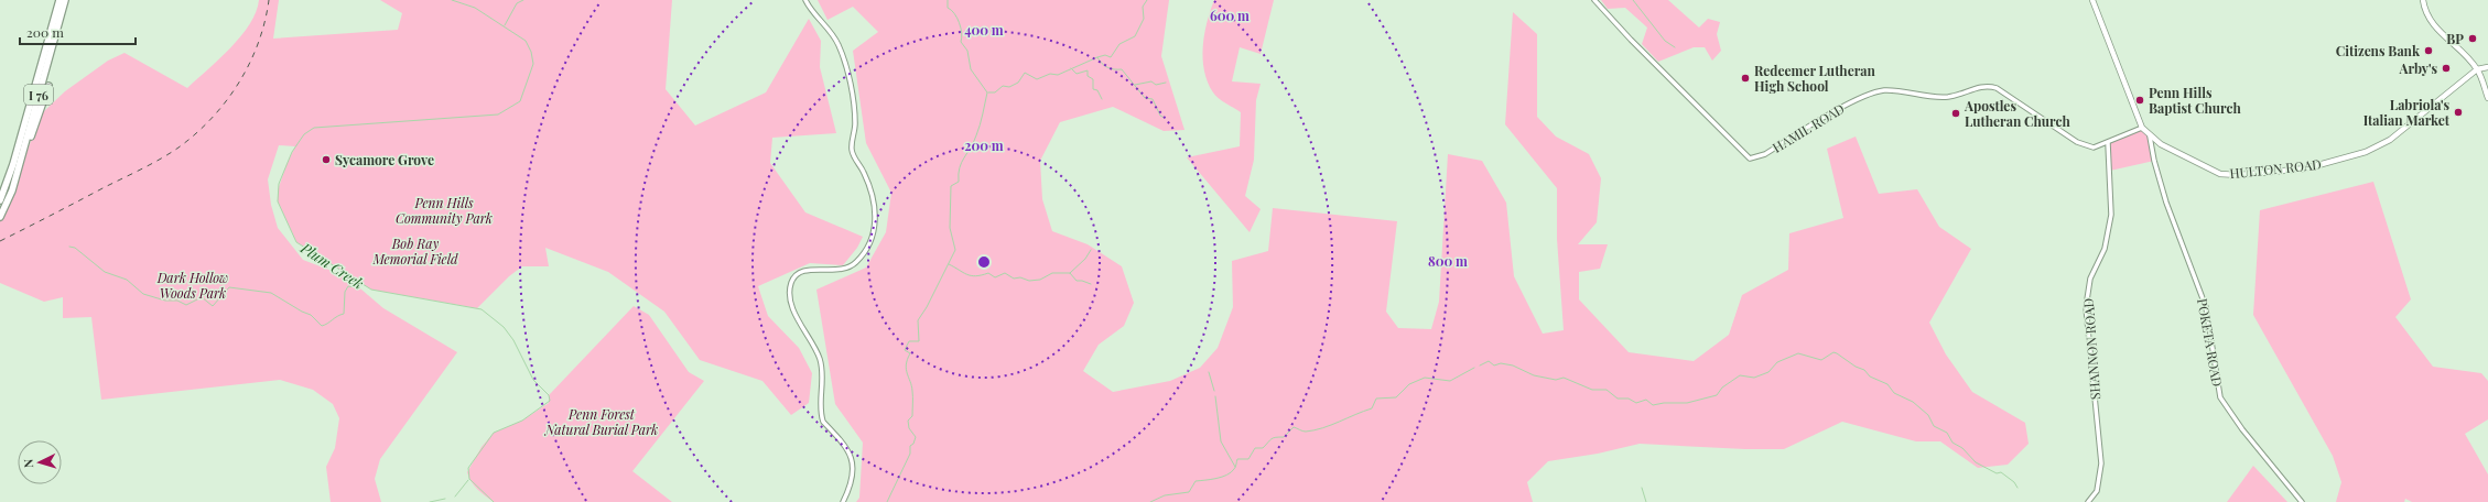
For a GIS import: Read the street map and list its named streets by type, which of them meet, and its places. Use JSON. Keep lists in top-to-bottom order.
{
  "streets": {
    "highway": ["I 76"],
    "main road": ["HULTON ROAD"],
    "street": ["HAMIL ROAD", "POKETA ROAD", "SHANNON ROAD"]
  },
  "crossings": [
    ["HAMIL ROAD", "HULTON ROAD"],
    ["HAMIL ROAD", "SHANNON ROAD"],
    ["HULTON ROAD", "POKETA ROAD"]
  ],
  "water": ["Plum Creek"],
  "parks": [
    "Penn Hills Community Park",
    "Bob Ray Memorial Field",
    "Dark Hollow Woods Park",
    "Penn Forest Natural Burial Park"
  ],
  "places": [
    "BP",
    "Citizens Bank",
    "Arby's",
    "Redeemer Lutheran High School",
    "Penn Hills Baptist Church",
    "Labriola's Italian Market",
    "Apostles Lutheran Church",
    "Sycamore Grove"
  ],
  "scale_bar": "200 m",
  "north": "left",
  "rings": [
    "600 m",
    "400 m",
    "200 m",
    "800 m"
  ]
}
